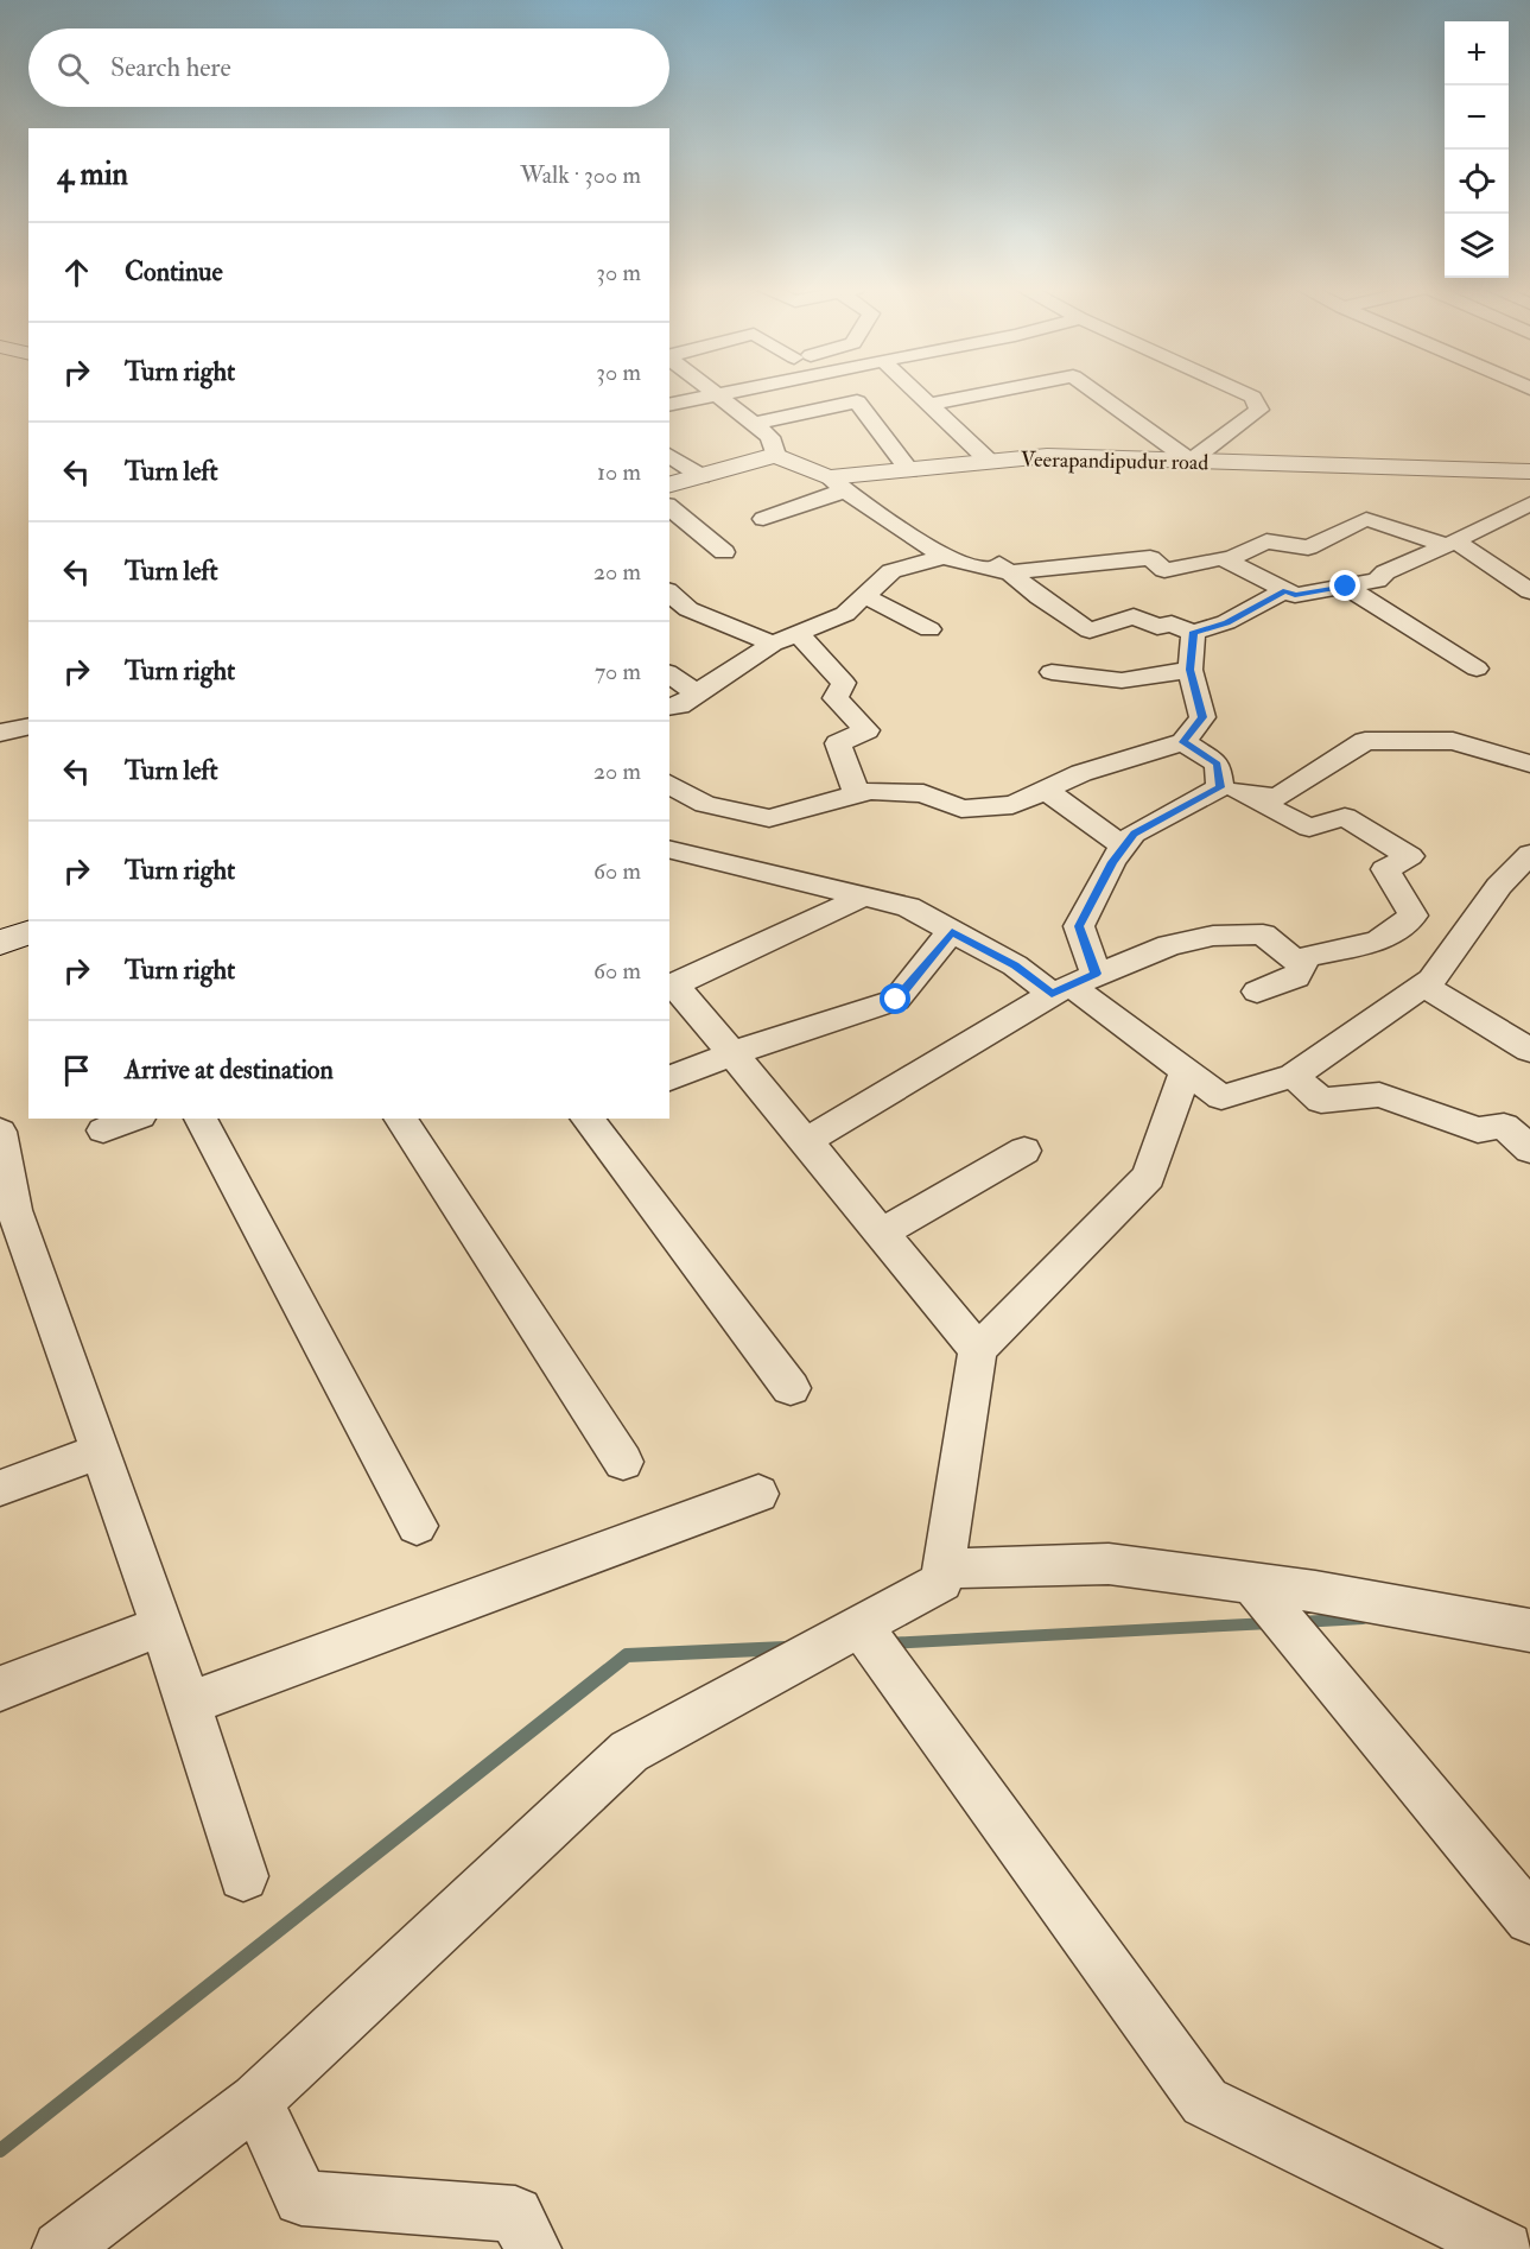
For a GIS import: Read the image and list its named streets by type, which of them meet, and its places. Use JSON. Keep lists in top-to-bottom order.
{
  "streets": {
    "street": ["Veerapandipudur road"]
  },
  "page": {
    "map_buttons": ["+", "−"],
    "search": "Search here",
    "heading": ["4 min", "Walk · 300 m"],
    "list": [
      ["Continue", "30 m"],
      ["Turn right", "30 m"],
      ["Turn left", "10 m"],
      ["Turn left", "20 m"],
      ["Turn right", "70 m"],
      ["Turn left", "20 m"],
      ["Turn right", "60 m"],
      ["Turn right", "60 m"],
      "Arrive at destination"
    ]
  }
}
